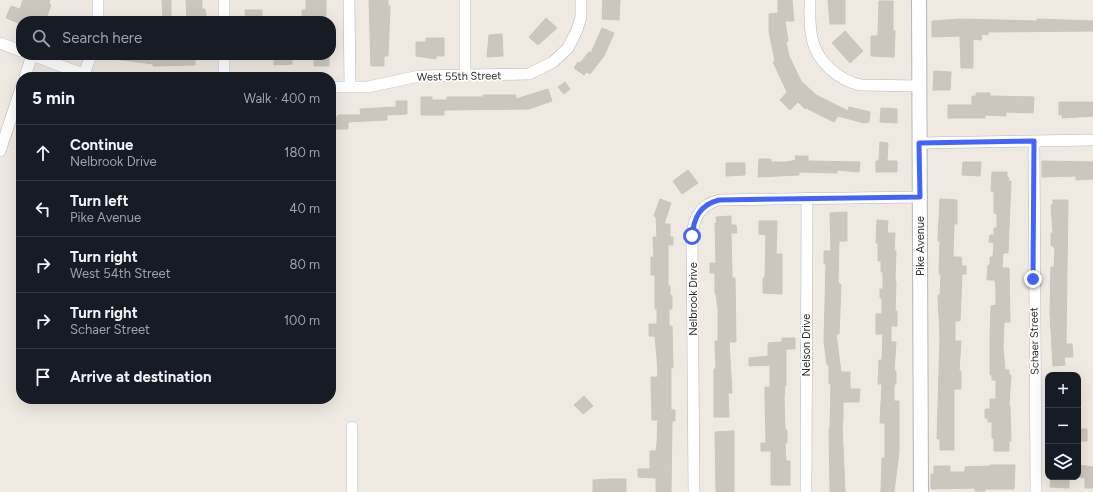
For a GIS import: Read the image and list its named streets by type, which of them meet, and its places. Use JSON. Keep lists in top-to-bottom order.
{
  "streets": {
    "street": [
      "West 55th Street",
      "Pike Avenue",
      "Nelbrook Drive",
      "Schaer Street",
      "Nelson Drive"
    ]
  },
  "crossings": [
    ["Pike Avenue", "Nelbrook Drive"],
    ["Nelbrook Drive", "Nelson Drive"]
  ],
  "page": {
    "search": "Search here",
    "heading": ["5 min", "Walk · 400 m"],
    "list": [
      ["Continue", "Nelbrook Drive", "180 m"],
      ["Turn left", "Pike Avenue", "40 m"],
      ["Turn right", "West 54th Street", "80 m"],
      ["Turn right", "Schaer Street", "100 m"],
      "Arrive at destination"
    ],
    "map_buttons": ["+", "−"]
  }
}
